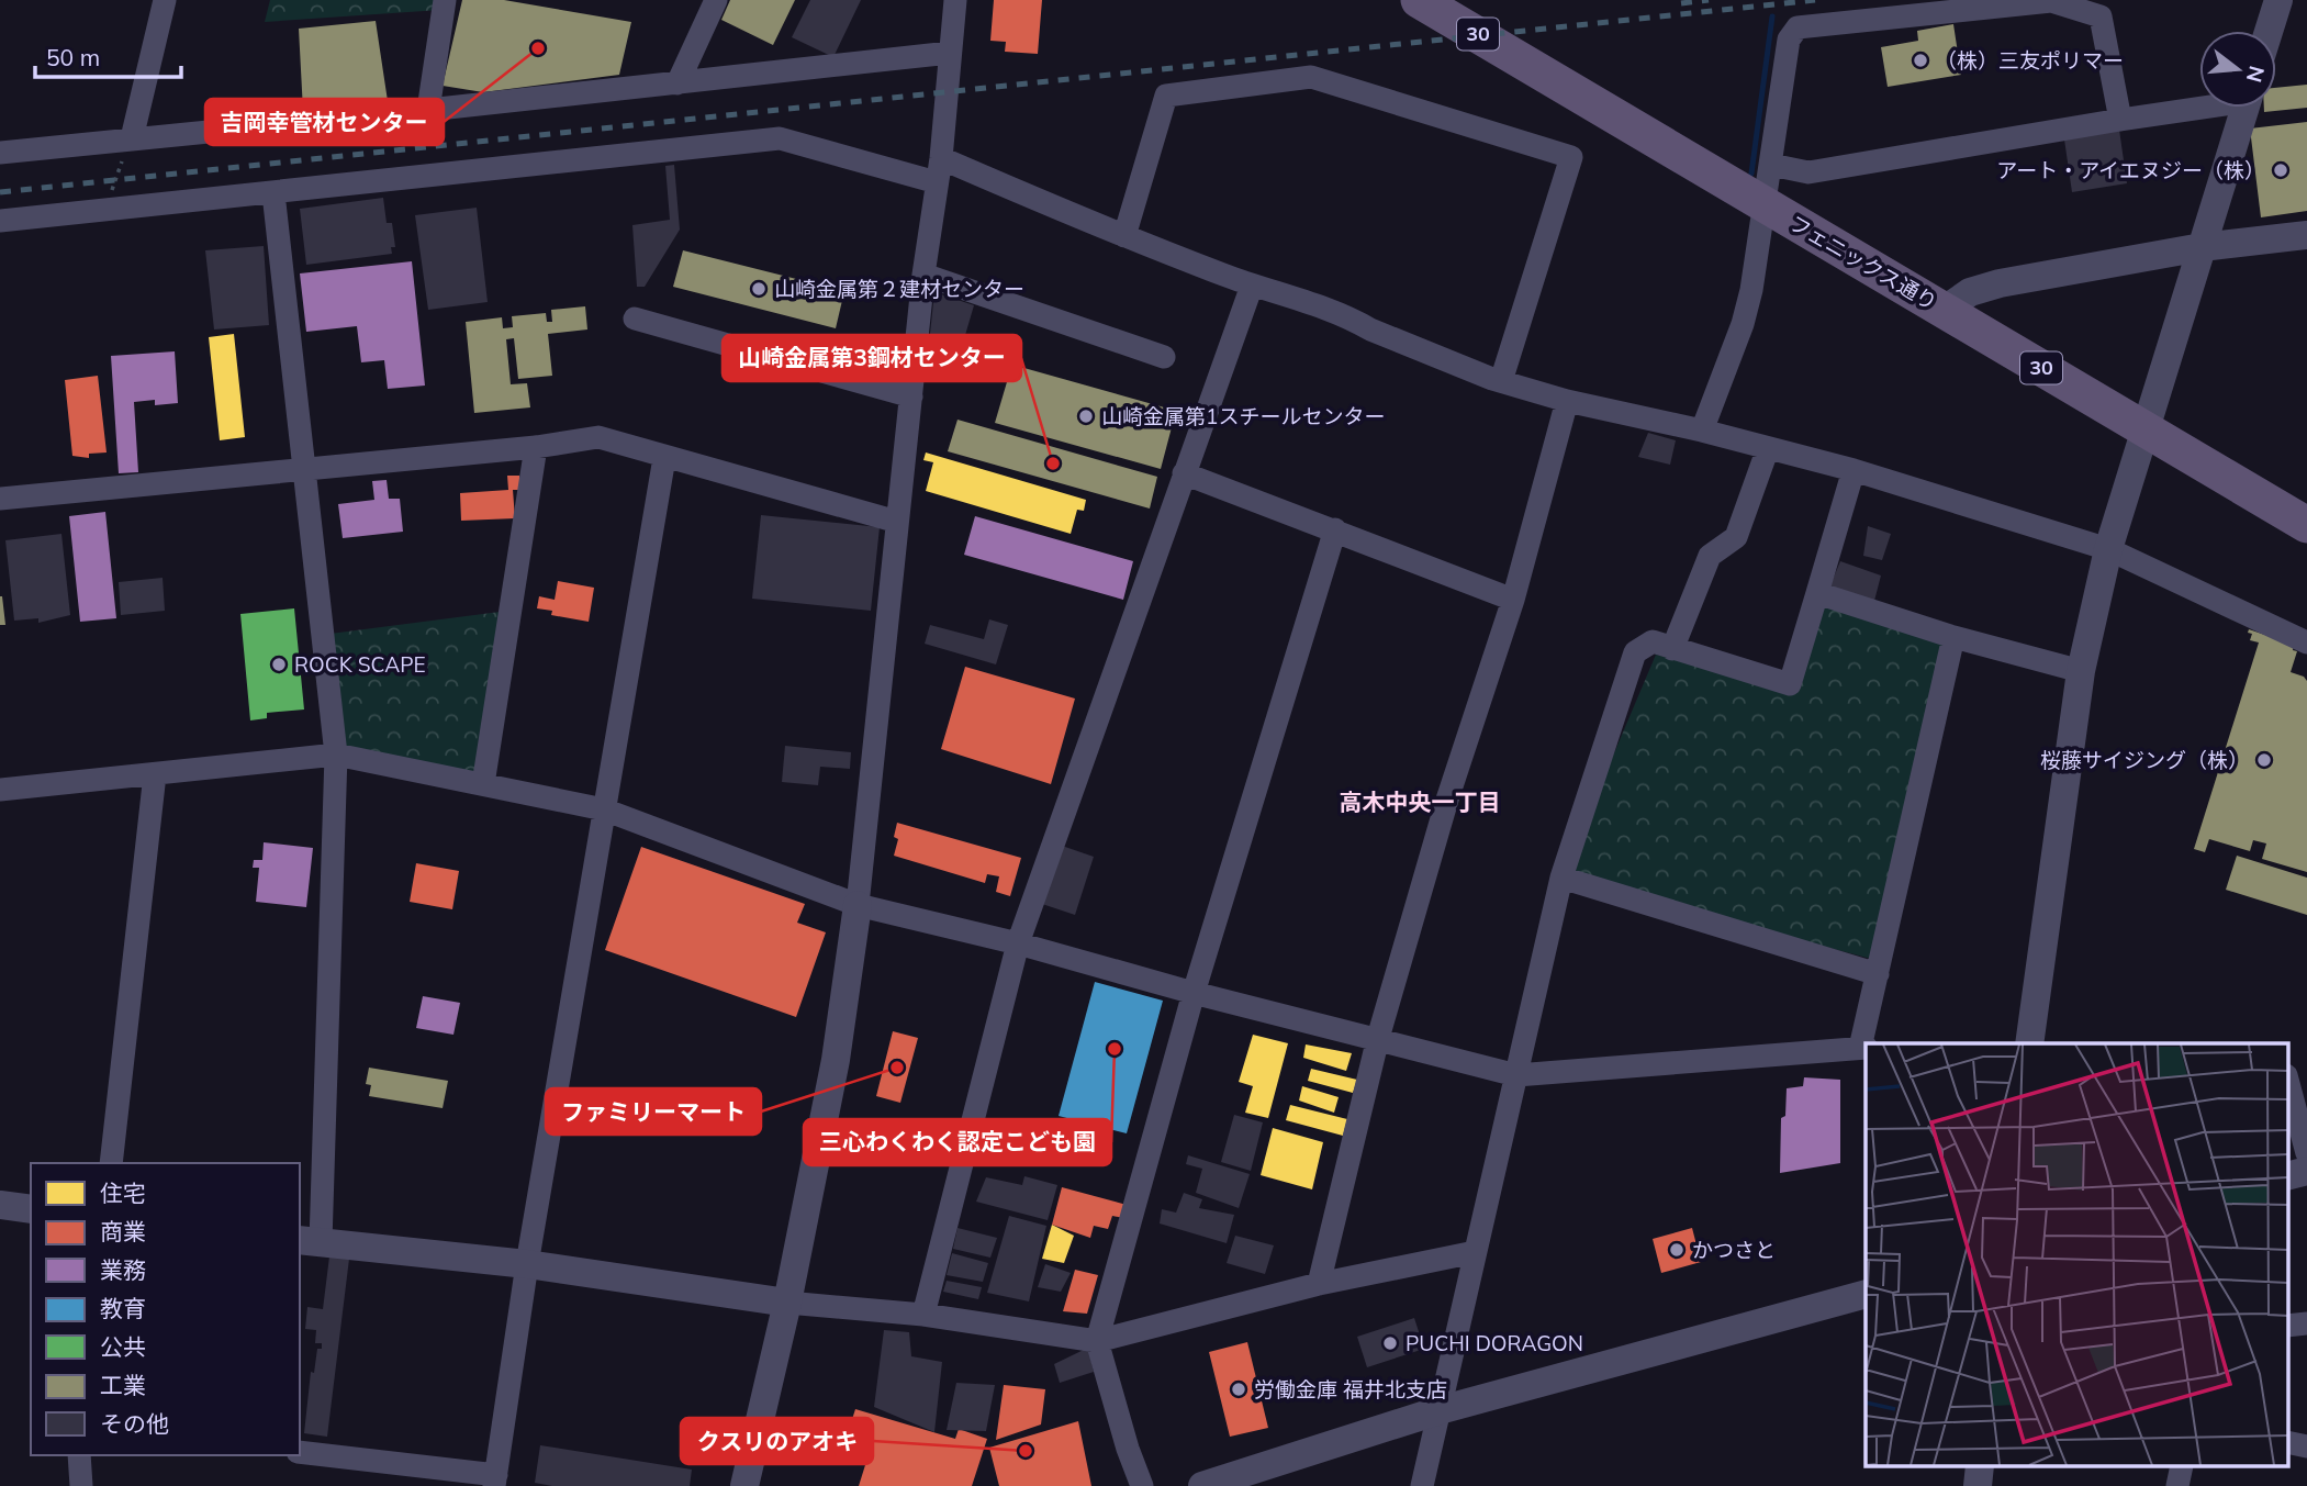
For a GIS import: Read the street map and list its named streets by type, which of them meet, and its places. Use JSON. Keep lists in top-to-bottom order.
{
  "streets": {
    "main road": ["30", "フェニックス通り"]
  },
  "districts": ["高木中央一丁目"],
  "places": [
    "吉岡幸管材センター",
    "（株）三友ポリマー",
    "アート・アイエヌジー（株）",
    "山崎金属第２建材センター",
    "山崎金属第1スチールセンター",
    "山崎金属第3鋼材センター",
    "ROCK SCAPE",
    "桜藤サイジング（株）",
    "三心わくわく認定こども園",
    "ファミリーマート",
    "かつさと",
    "PUCHI DORAGON",
    "労働金庫 福井北支店",
    "クスリのアオキ"
  ],
  "legend": [
    "住宅",
    "商業",
    "業務",
    "教育",
    "公共",
    "工業",
    "その他"
  ],
  "scale_bar": "50 m",
  "north": "right"
}
